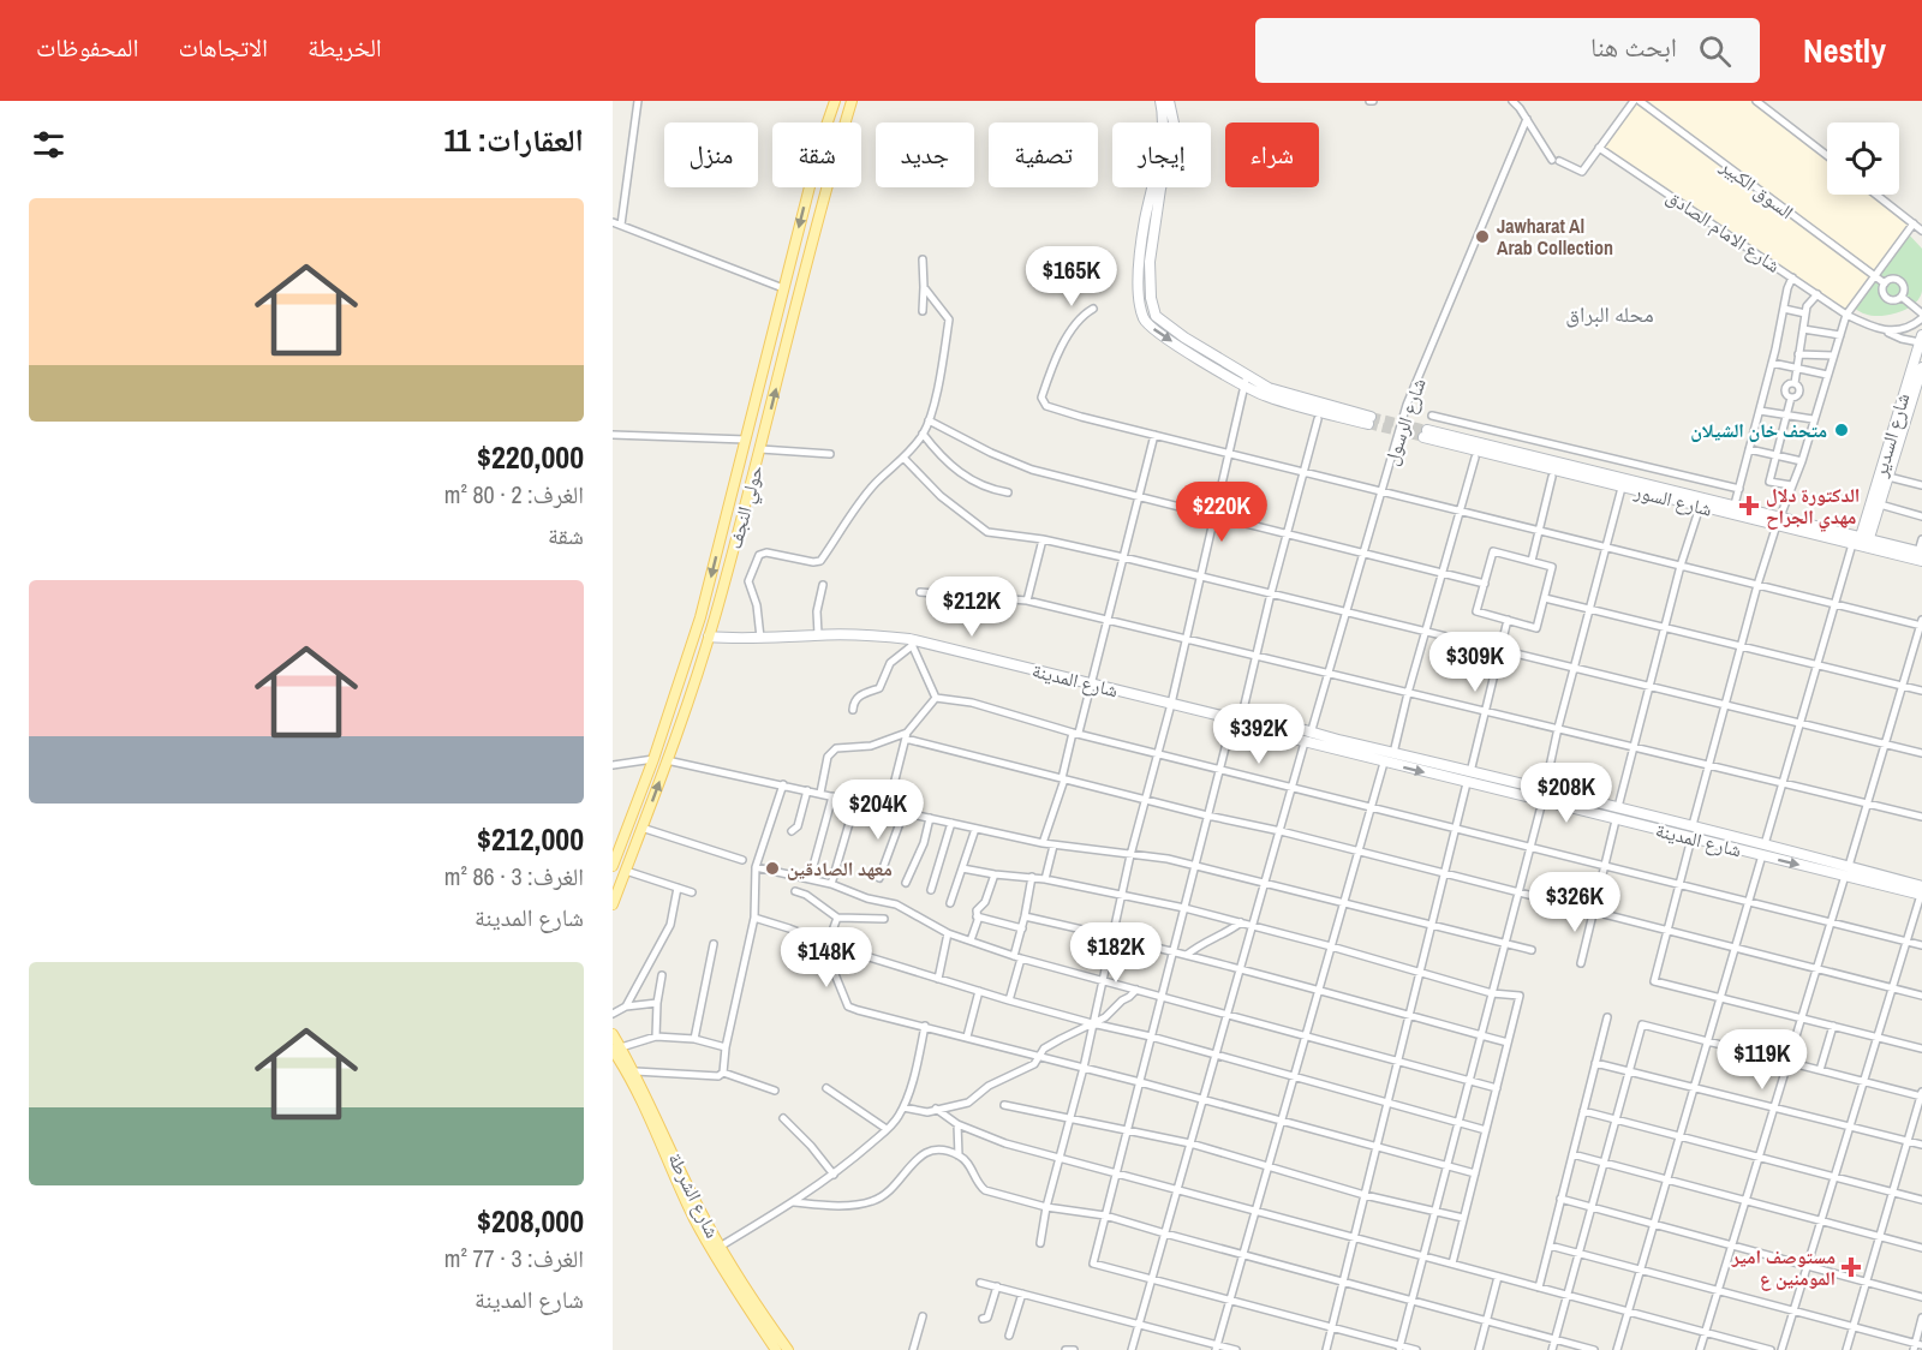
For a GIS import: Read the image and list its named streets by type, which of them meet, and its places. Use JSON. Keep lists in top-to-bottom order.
{
  "streets": {
    "main road": [
      "شارع السدير",
      "شارع السور",
      "حولي النجف",
      "شارع المدينة",
      "شارع الشرطة"
    ],
    "street": ["السوق الكبير", "شارع الامام الصادق", "شارع الرسول"]
  },
  "crossings": [
    ["شارع الامام الصادق", "شارع السدير"],
    ["شارع الرسول", "شارع المدينة"],
    ["شارع السدير", "شارع السور"],
    ["حولي النجف", "شارع المدينة"]
  ],
  "districts": ["محله البراق"],
  "places": {
    "other": ["Jawharat Al Arab Collection", "متحف خان الشيلان", "معهد الصادقين"],
    "health": ["الدكتورة دلال مهدي الجراح", "مستوصف امير المومنين ع"]
  },
  "page": {
    "header": "Nestly",
    "search": "ابحث هنا",
    "nav": ["الخريطة", "الاتجاهات", "المحفوظات"],
    "heading": "العقارات: 11",
    "chip": [
      "شراء",
      "إيجار",
      "تصفية",
      "جديد",
      "شقة",
      "منزل"
    ],
    "list": [
      {
        "name": "$220,000",
        "note": "الغرف: 2 · 80 m² · شقة"
      },
      {
        "name": "$212,000",
        "note": "الغرف: 3 · 86 m² · شارع المدينة"
      },
      {
        "name": "$208,000",
        "note": "الغرف: 3 · 77 m² · شارع المدينة"
      }
    ],
    "price": [
      "$165K",
      "$220K",
      "$212K",
      "$309K",
      "$392K",
      "$208K",
      "$204K",
      "$326K",
      "$182K",
      "$148K",
      "$119K"
    ]
  }
}
